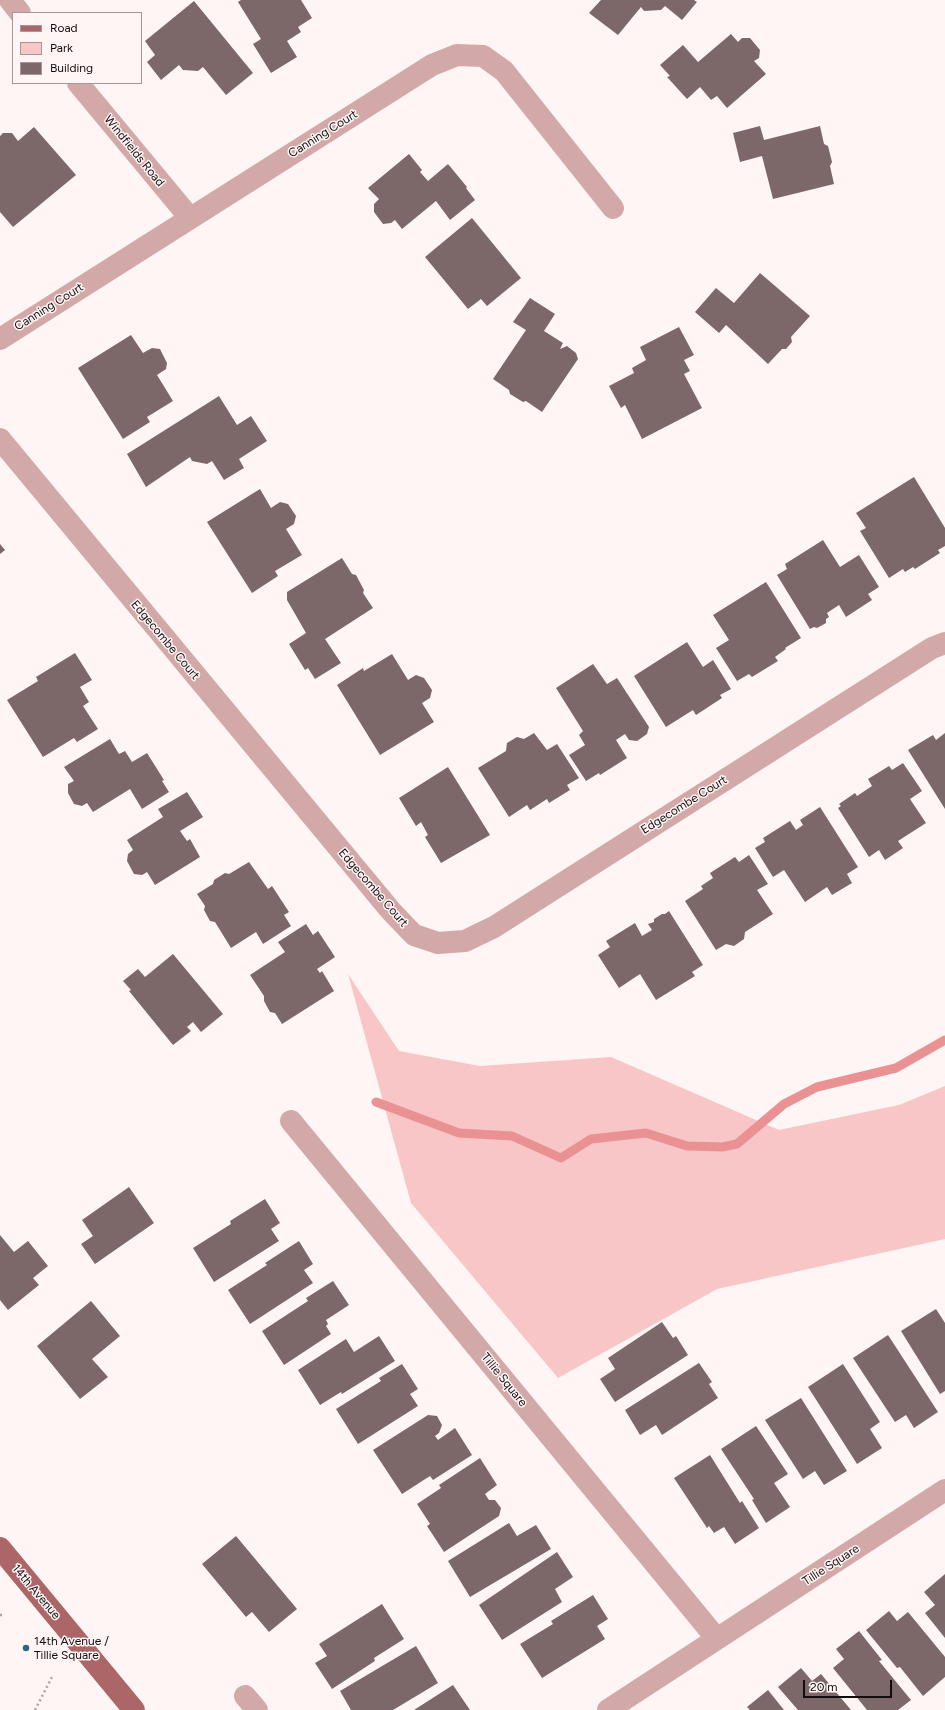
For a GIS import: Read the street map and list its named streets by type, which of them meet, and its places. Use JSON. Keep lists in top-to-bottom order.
{
  "streets": {
    "main road": ["14th Avenue"],
    "street": [
      "Canning Court",
      "Windfields Road",
      "Edgecombe Court",
      "Tillie Square"
    ]
  },
  "crossings": [
    ["Canning Court", "Windfields Road"]
  ],
  "places": ["14th Avenue / Tillie Square"],
  "legend": ["Road", "Park", "Building"],
  "scale_bar": "20 m"
}
